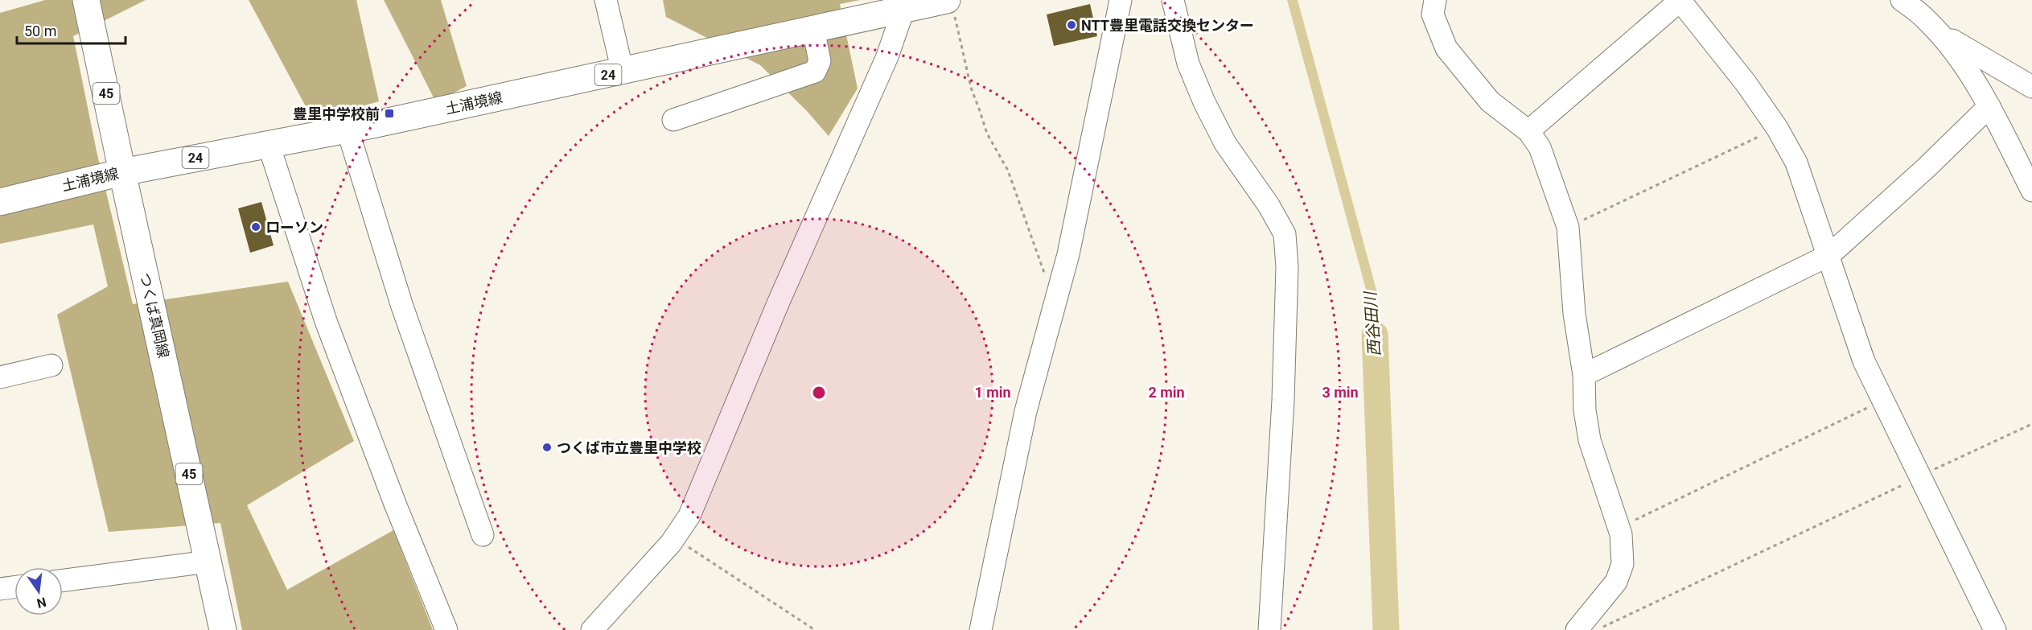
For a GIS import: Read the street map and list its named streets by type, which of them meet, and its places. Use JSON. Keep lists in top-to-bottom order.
{
  "streets": {
    "main road": [
      "24",
      "45",
      "土浦境線",
      "つくば真岡線"
    ]
  },
  "crossings": [
    ["土浦境線", "つくば真岡線"]
  ],
  "water": ["西谷田川"],
  "places": {
    "other": ["NTT豊里電話交換センター", "ローソン", "つくば市立豊里中学校"],
    "transit": ["豊里中学校前"]
  },
  "scale_bar": "50 m",
  "north": "bottom",
  "rings": ["1 min", "2 min", "3 min"]
}
